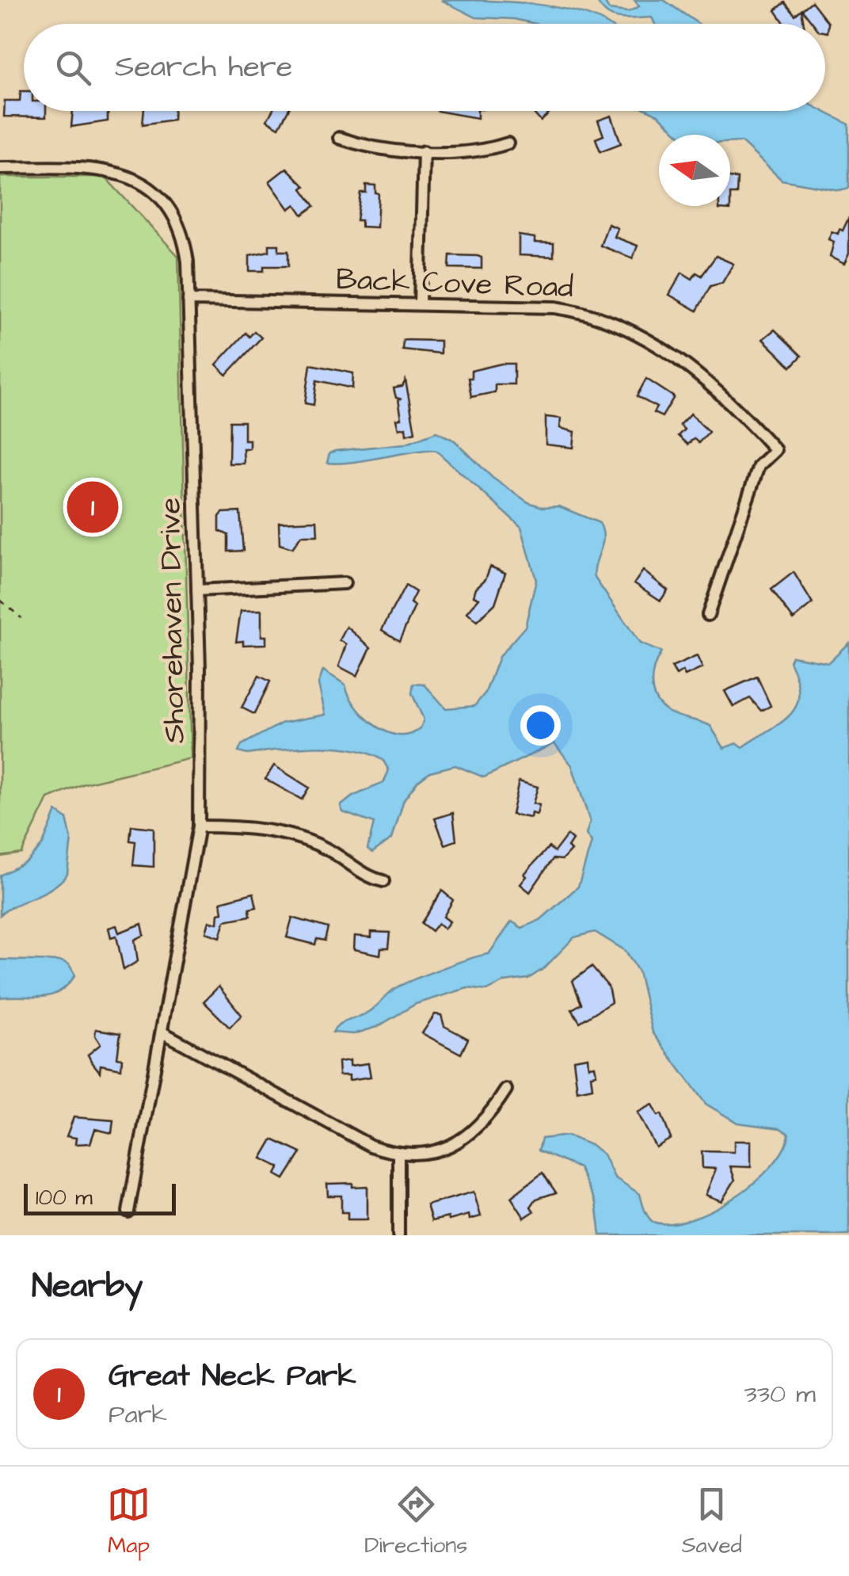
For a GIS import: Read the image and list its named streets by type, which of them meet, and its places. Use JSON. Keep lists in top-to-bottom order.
{
  "streets": {
    "street": ["Back Cove Road", "Shorehaven Drive"]
  },
  "crossings": [
    ["Back Cove Road", "Shorehaven Drive"]
  ],
  "scale_bar": "100 m",
  "north": "left",
  "page": {
    "search": "Search here",
    "pins": "1",
    "scale": "100 m",
    "heading": "Nearby",
    "list": [
      {
        "mark": "1",
        "name": "Great Neck Park",
        "note": "Park",
        "value": "330 m"
      }
    ],
    "nav": ["Map", "Directions", "Saved"]
  }
}
